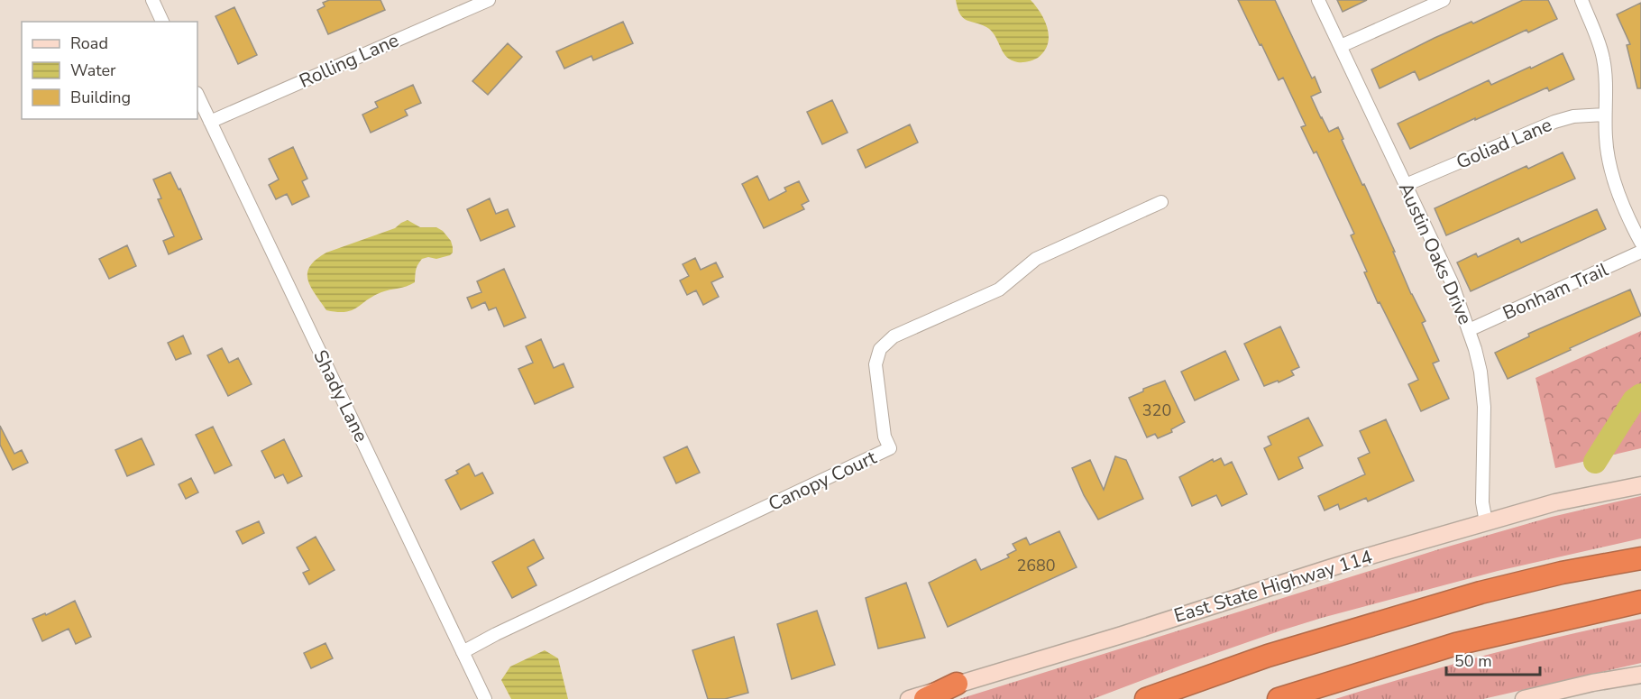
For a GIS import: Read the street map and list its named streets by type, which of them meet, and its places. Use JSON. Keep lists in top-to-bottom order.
{
  "streets": {
    "main road": ["East State Highway 114"],
    "street": [
      "Rolling Lane",
      "Goliad Lane",
      "Austin Oaks Drive",
      "Bonham Trail",
      "Shady Lane",
      "Canopy Court"
    ]
  },
  "crossings": [
    ["Rolling Lane", "Shady Lane"],
    ["Goliad Lane", "Austin Oaks Drive"],
    ["Austin Oaks Drive", "Bonham Trail"],
    ["Austin Oaks Drive", "East State Highway 114"],
    ["Shady Lane", "Canopy Court"]
  ],
  "house_numbers": ["320", "2680"],
  "legend": ["Road", "Water", "Building"],
  "scale_bar": "50 m"
}
